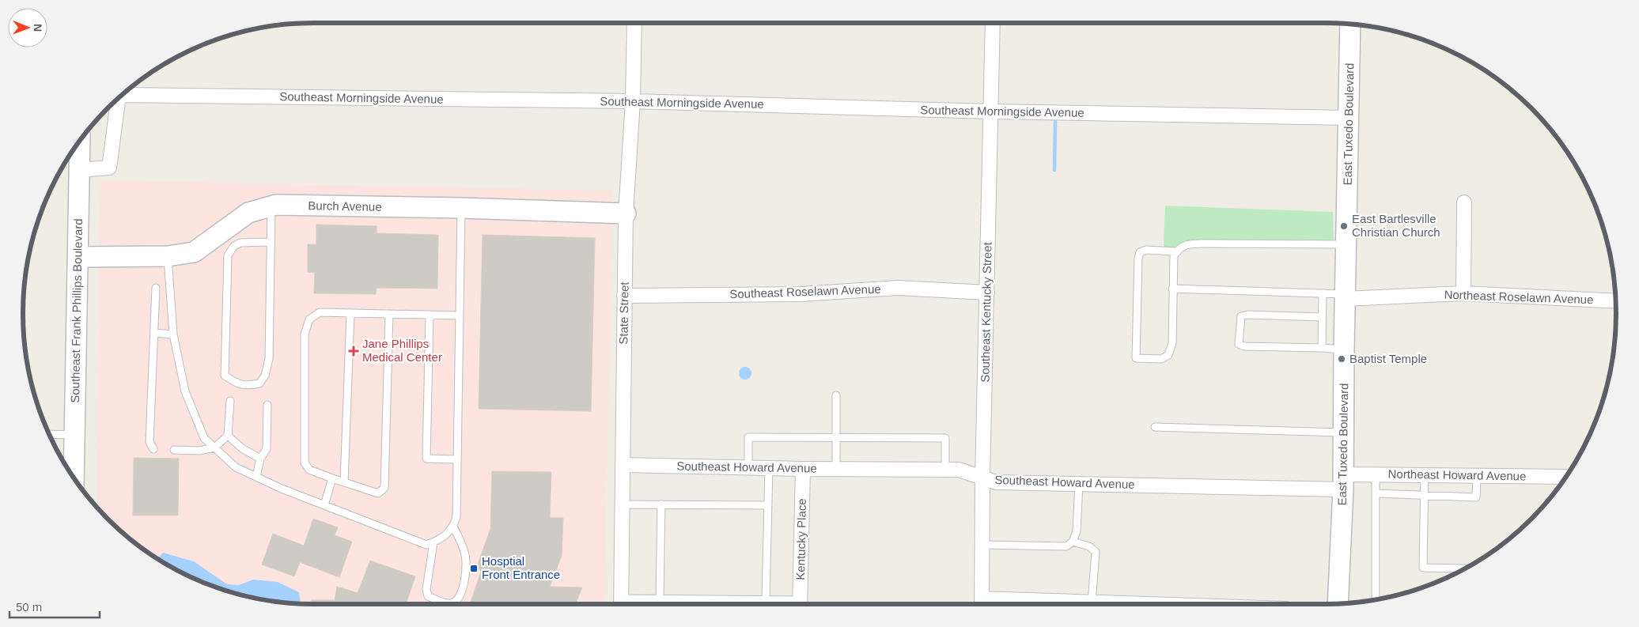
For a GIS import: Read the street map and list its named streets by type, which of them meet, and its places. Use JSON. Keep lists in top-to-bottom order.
{
  "streets": {
    "street": [
      "Southeast Morningside Avenue",
      "East Tuxedo Boulevard",
      "Burch Avenue",
      "Southeast Roselawn Avenue",
      "Northeast Roselawn Avenue",
      "Southeast Frank Phillips Boulevard",
      "Southeast Kentucky Street",
      "State Street",
      "Southeast Howard Avenue",
      "Northeast Howard Avenue",
      "Kentucky Place"
    ]
  },
  "crossings": [
    ["Southeast Morningside Avenue", "East Tuxedo Boulevard"],
    ["Southeast Morningside Avenue", "Southeast Frank Phillips Boulevard"],
    ["Southeast Morningside Avenue", "Southeast Kentucky Street"],
    ["Southeast Morningside Avenue", "State Street"],
    ["East Tuxedo Boulevard", "Northeast Roselawn Avenue"],
    ["East Tuxedo Boulevard", "Southeast Howard Avenue"],
    ["East Tuxedo Boulevard", "Northeast Howard Avenue"],
    ["Burch Avenue", "Southeast Frank Phillips Boulevard"],
    ["Burch Avenue", "State Street"],
    ["Southeast Roselawn Avenue", "Southeast Kentucky Street"],
    ["Southeast Roselawn Avenue", "State Street"],
    ["Southeast Kentucky Street", "Southeast Howard Avenue"],
    ["State Street", "Southeast Howard Avenue"],
    ["Southeast Howard Avenue", "Northeast Howard Avenue"],
    ["Southeast Howard Avenue", "Kentucky Place"]
  ],
  "places": {
    "other": ["East Bartlesville Christian Church", "Baptist Temple"],
    "health": ["Jane Phillips Medical Center"],
    "transit": ["Hosptial Front Entrance"]
  },
  "scale_bar": "50 m",
  "north": "right"
}
